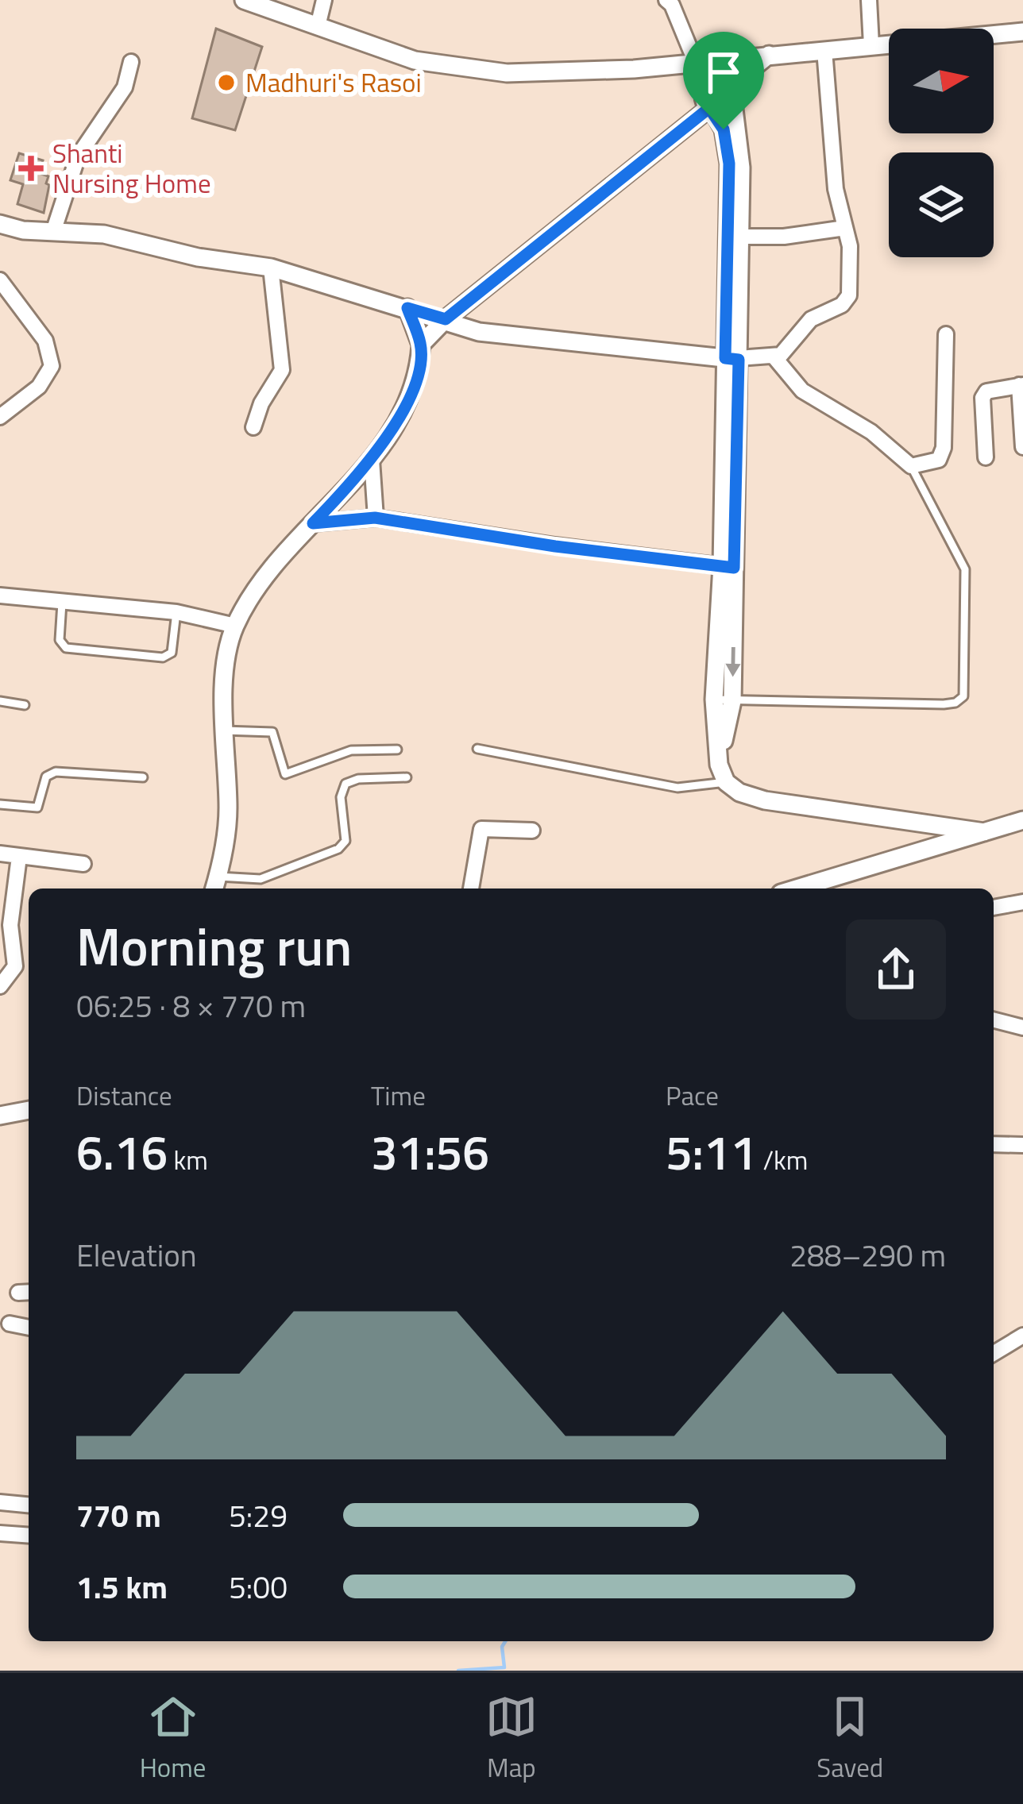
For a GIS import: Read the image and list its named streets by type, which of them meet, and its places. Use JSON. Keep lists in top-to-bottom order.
{
  "places": {
    "other": ["Madhuri's Rasoi"],
    "health": ["Shanti Nursing Home"]
  },
  "north": "right",
  "page": {
    "heading": ["Morning run", "06:25 · 8 × 770 m"],
    "stats": [
      ["Distance", "6.16 km"],
      ["Time", "31:56"],
      ["Pace", "5:11 /km"]
    ],
    "chart": ["Elevation", "288–290 m"],
    "list": [
      {
        "name": "770 m",
        "note": "5:29"
      },
      {
        "name": "1.5 km",
        "note": "5:00"
      }
    ],
    "tabs": ["Home", "Map", "Saved"]
  }
}
